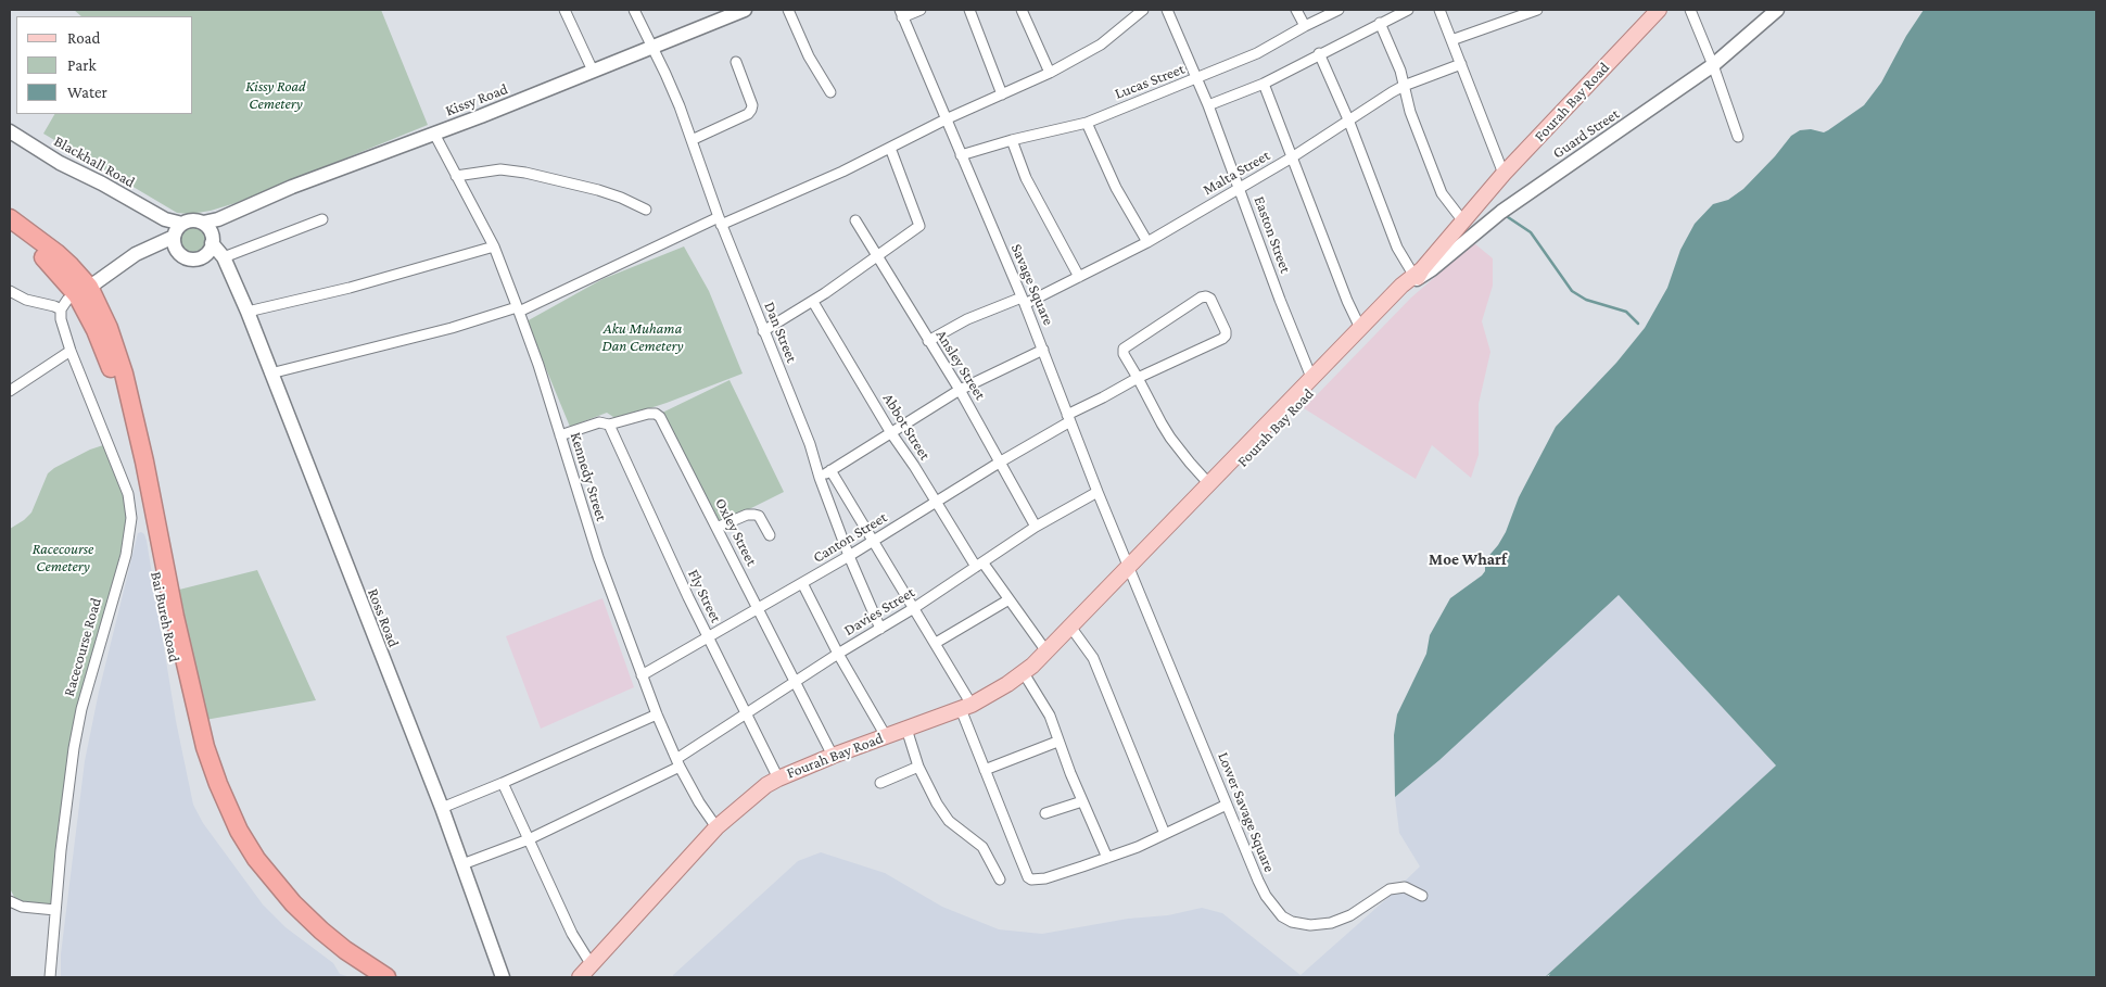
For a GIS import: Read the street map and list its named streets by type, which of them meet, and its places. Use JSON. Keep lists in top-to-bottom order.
{
  "streets": {
    "highway": ["Bai Bureh Road"],
    "main road": [
      "Kissy Road",
      "Fourah Bay Road",
      "Guard Street",
      "Blackhall Road",
      "Ross Road"
    ],
    "street": [
      "Lucas Street",
      "Malta Street",
      "Easton Street",
      "Savage Square",
      "Dan Street",
      "Ansley Street",
      "Abbot Street",
      "Kennedy Street",
      "Oxley Street",
      "Canton Street",
      "Fly Street",
      "Davies Street",
      "Racecourse Road",
      "Lower Savage Square"
    ]
  },
  "crossings": [
    ["Lucas Street", "Easton Street"],
    ["Lucas Street", "Savage Square"],
    ["Kissy Road", "Blackhall Road"],
    ["Kissy Road", "Dan Street"],
    ["Kissy Road", "Kennedy Street"],
    ["Kissy Road", "Ross Road"],
    ["Fourah Bay Road", "Guard Street"],
    ["Fourah Bay Road", "Easton Street"],
    ["Fourah Bay Road", "Savage Square"],
    ["Fourah Bay Road", "Abbot Street"],
    ["Fourah Bay Road", "Kennedy Street"],
    ["Fourah Bay Road", "Oxley Street"],
    ["Fourah Bay Road", "Fly Street"],
    ["Fourah Bay Road", "Lower Savage Square"],
    ["Blackhall Road", "Ross Road"],
    ["Malta Street", "Easton Street"],
    ["Malta Street", "Savage Square"],
    ["Malta Street", "Ansley Street"],
    ["Savage Square", "Canton Street"],
    ["Savage Square", "Davies Street"],
    ["Savage Square", "Lower Savage Square"],
    ["Dan Street", "Canton Street"],
    ["Dan Street", "Davies Street"],
    ["Ansley Street", "Canton Street"],
    ["Ansley Street", "Davies Street"],
    ["Abbot Street", "Canton Street"],
    ["Abbot Street", "Davies Street"],
    ["Kennedy Street", "Oxley Street"],
    ["Kennedy Street", "Canton Street"],
    ["Kennedy Street", "Davies Street"],
    ["Oxley Street", "Canton Street"],
    ["Oxley Street", "Fly Street"],
    ["Oxley Street", "Davies Street"],
    ["Canton Street", "Fly Street"],
    ["Fly Street", "Davies Street"],
    ["Davies Street", "Ross Road"]
  ],
  "districts": ["Moe Wharf"],
  "parks": ["Kissy Road Cemetery", "Aku Muhama Dan Cemetery", "Racecourse Cemetery"],
  "legend": ["Road", "Park", "Water"]
}
